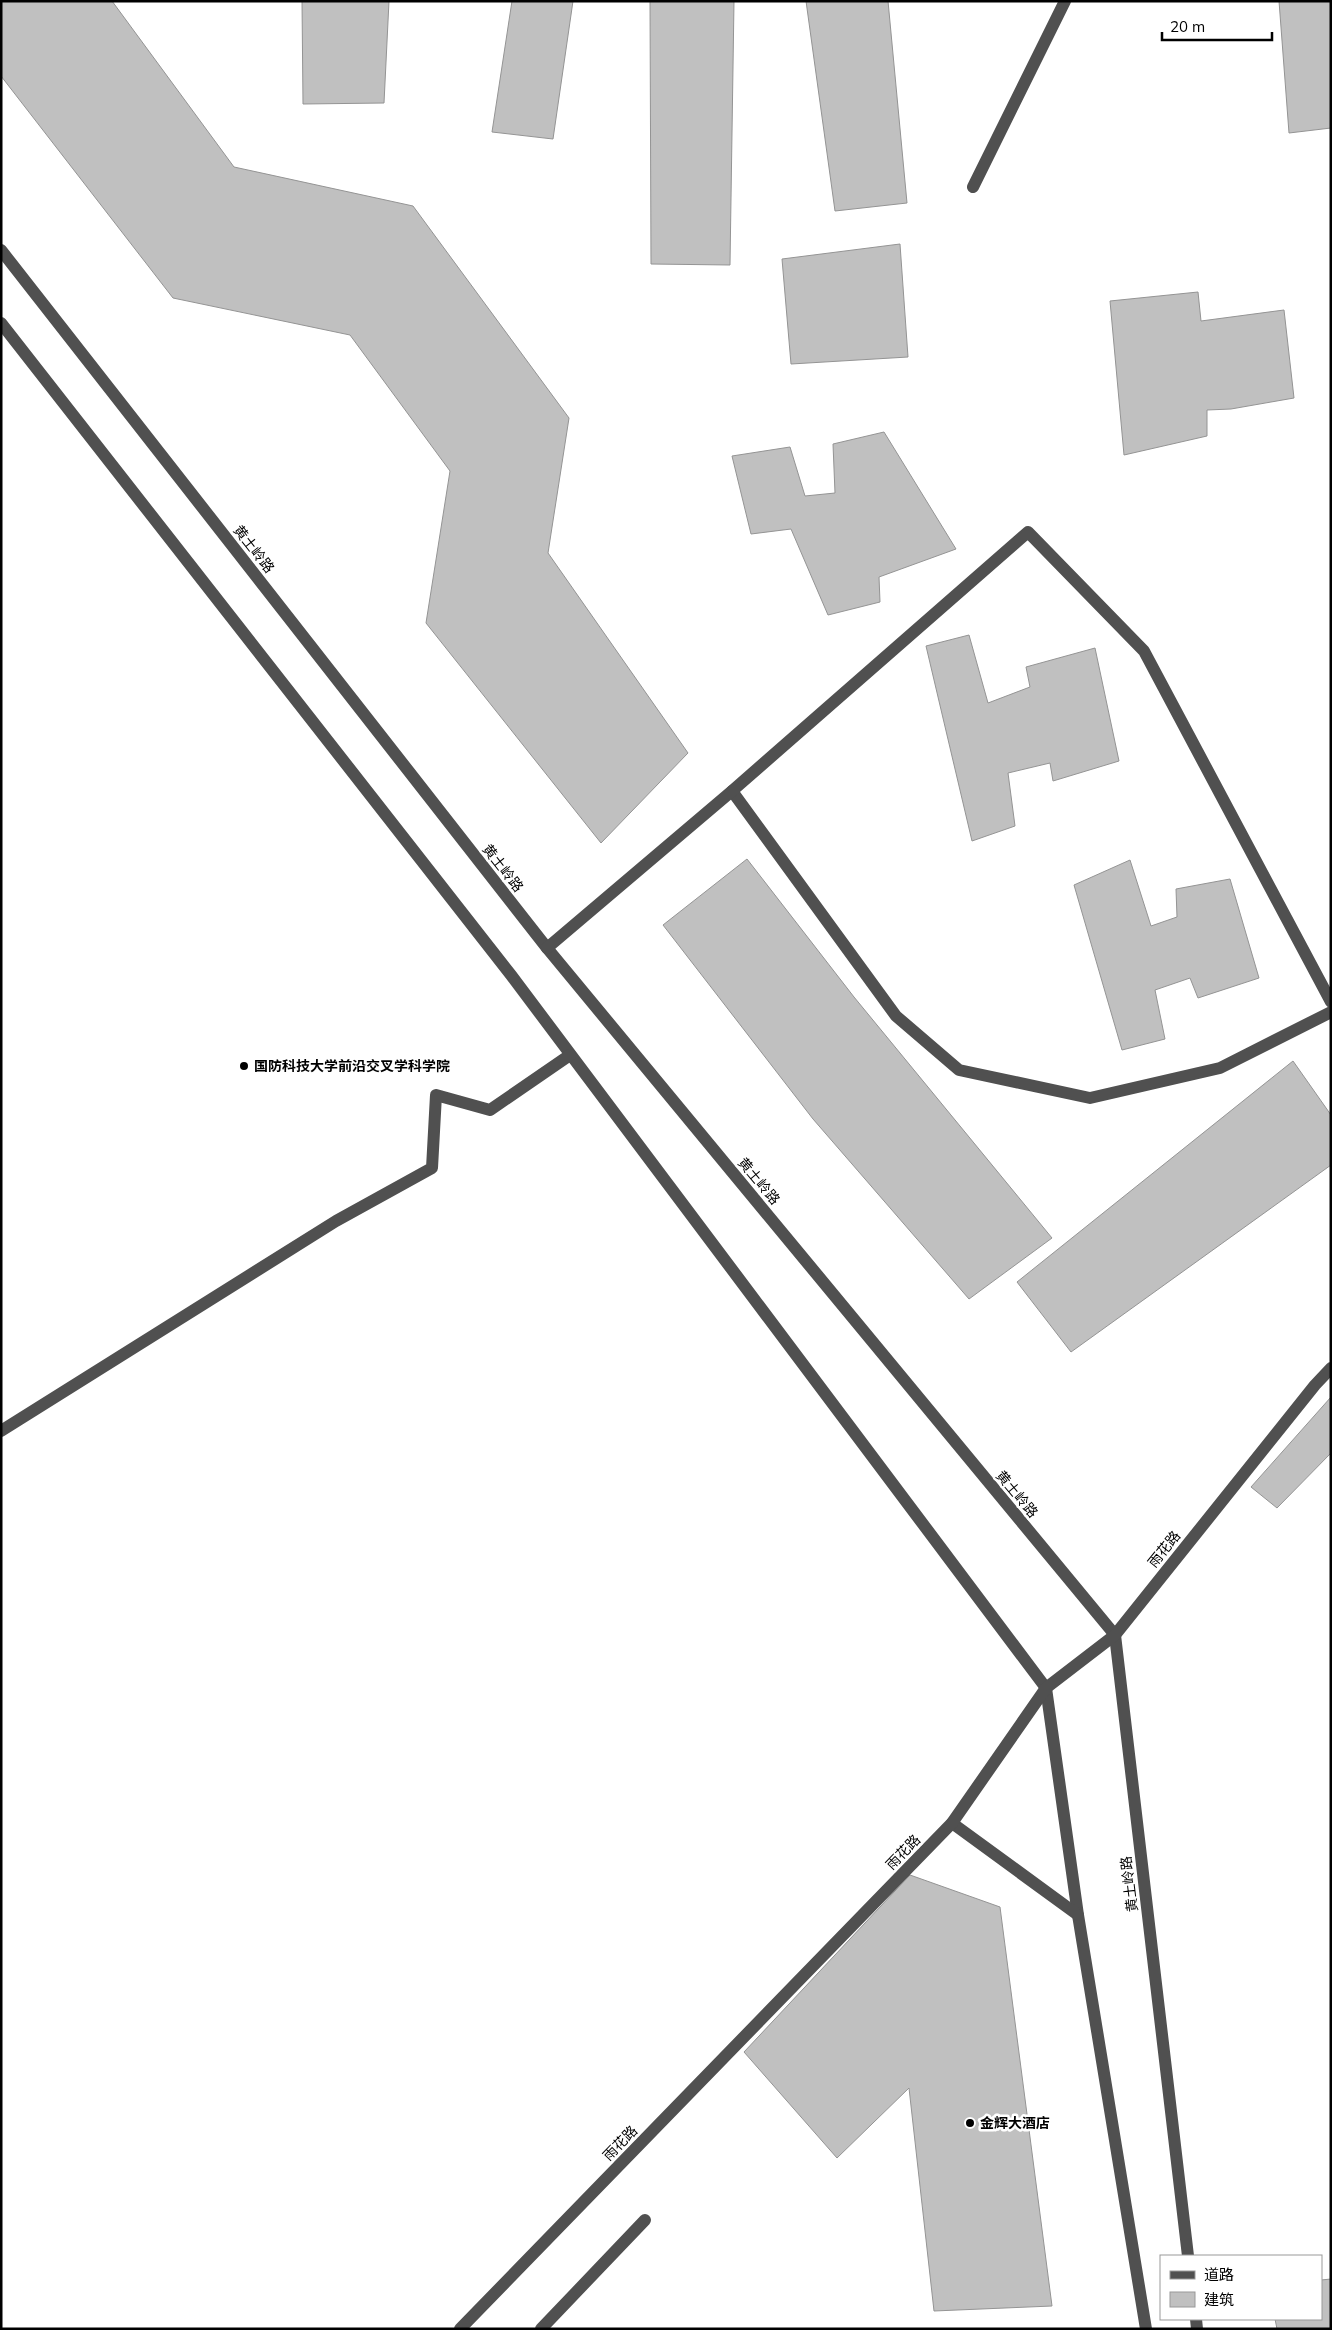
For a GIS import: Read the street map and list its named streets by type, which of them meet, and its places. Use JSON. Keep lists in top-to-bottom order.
{
  "streets": {
    "street": ["黄土岭路", "雨花路"]
  },
  "crossings": [
    ["黄土岭路", "雨花路"]
  ],
  "places": ["国防科技大学前沿交叉学科学院", "金辉大酒店"],
  "legend": ["道路", "建筑"],
  "scale_bar": "20 m"
}
